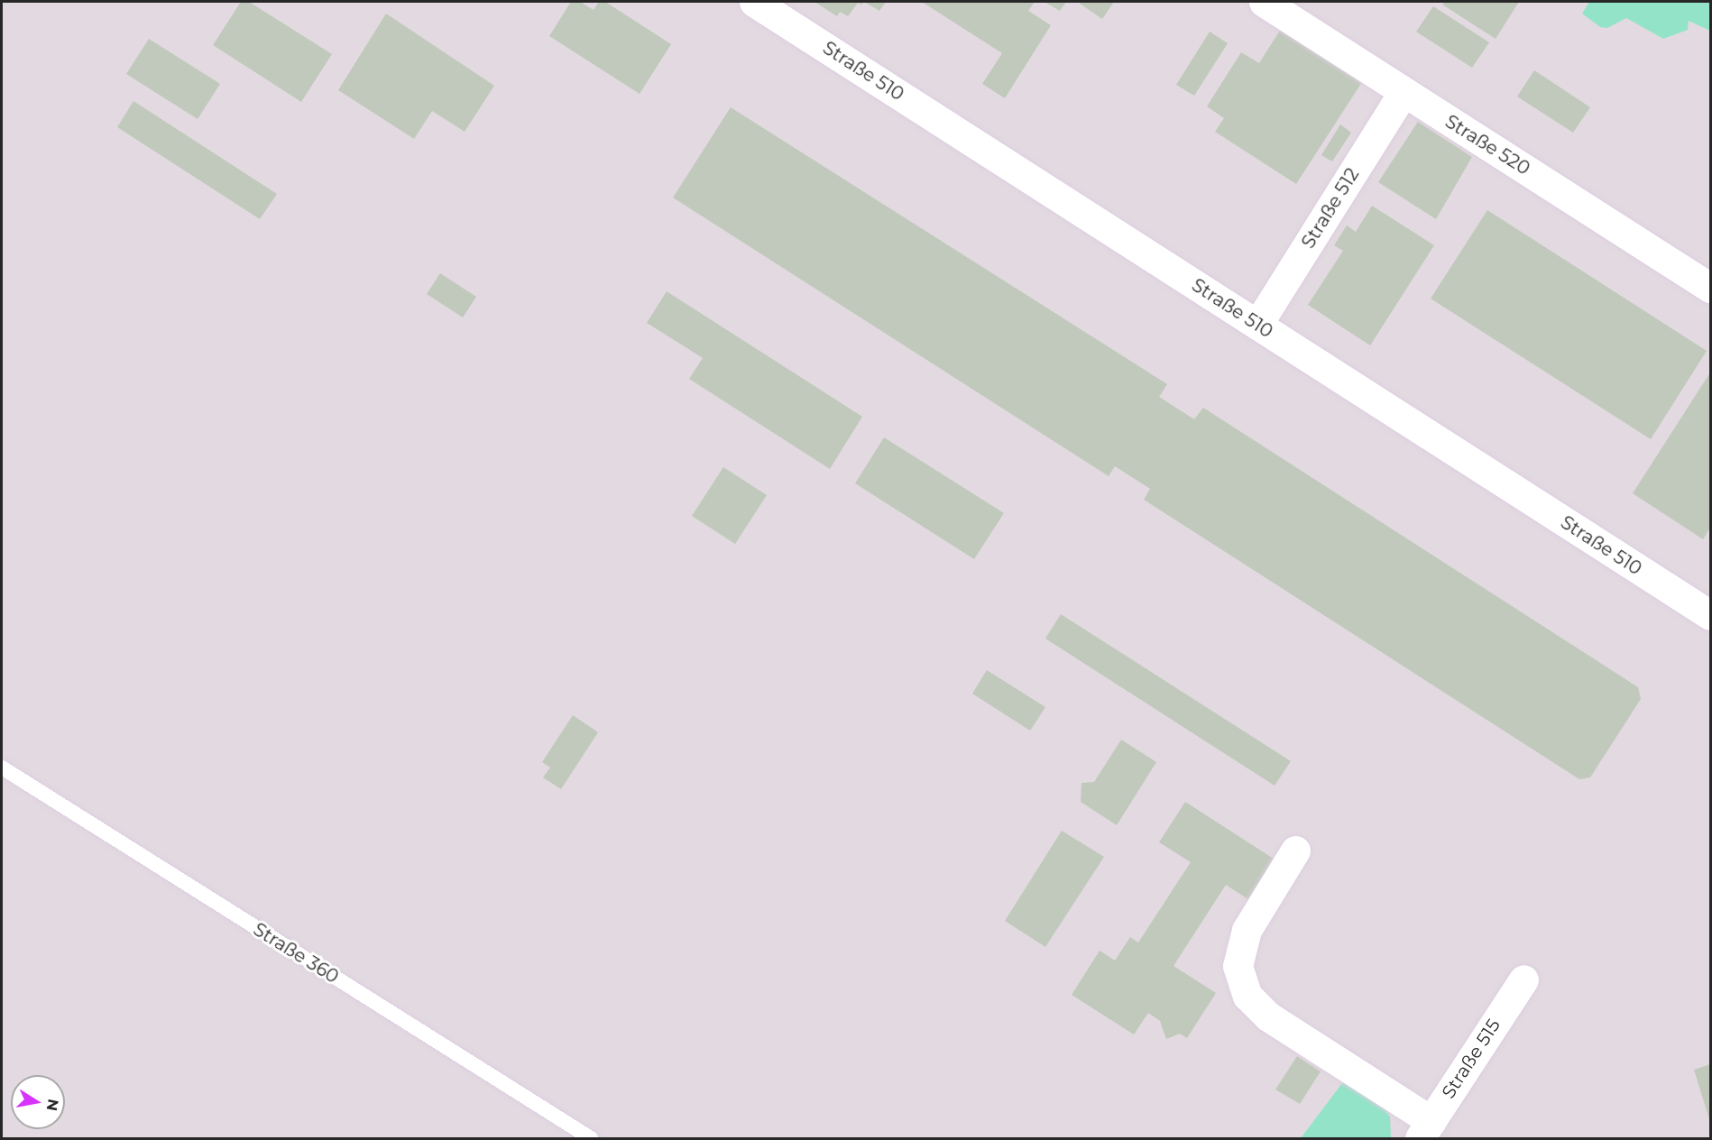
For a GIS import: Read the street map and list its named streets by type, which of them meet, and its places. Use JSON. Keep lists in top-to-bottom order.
{
  "streets": {
    "street": [
      "Straße 510",
      "Straße 520",
      "Straße 512",
      "Straße 515"
    ],
    "lane": ["Straße 360"]
  },
  "crossings": [
    ["Straße 510", "Straße 512"],
    ["Straße 520", "Straße 512"]
  ],
  "north": "right"
}
